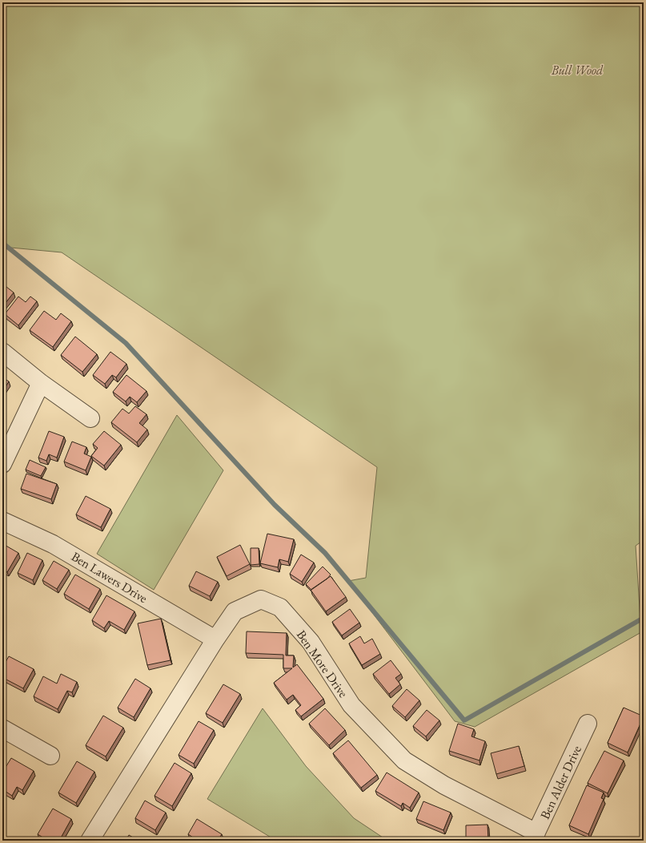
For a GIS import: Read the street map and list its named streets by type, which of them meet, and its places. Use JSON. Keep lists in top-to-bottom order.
{
  "streets": {
    "street": ["Ben Lawers Drive", "Ben More Drive", "Ben Alder Drive"]
  },
  "crossings": [
    ["Ben Lawers Drive", "Ben More Drive"],
    ["Ben More Drive", "Ben Alder Drive"]
  ],
  "parks": ["Bull Wood"]
}
